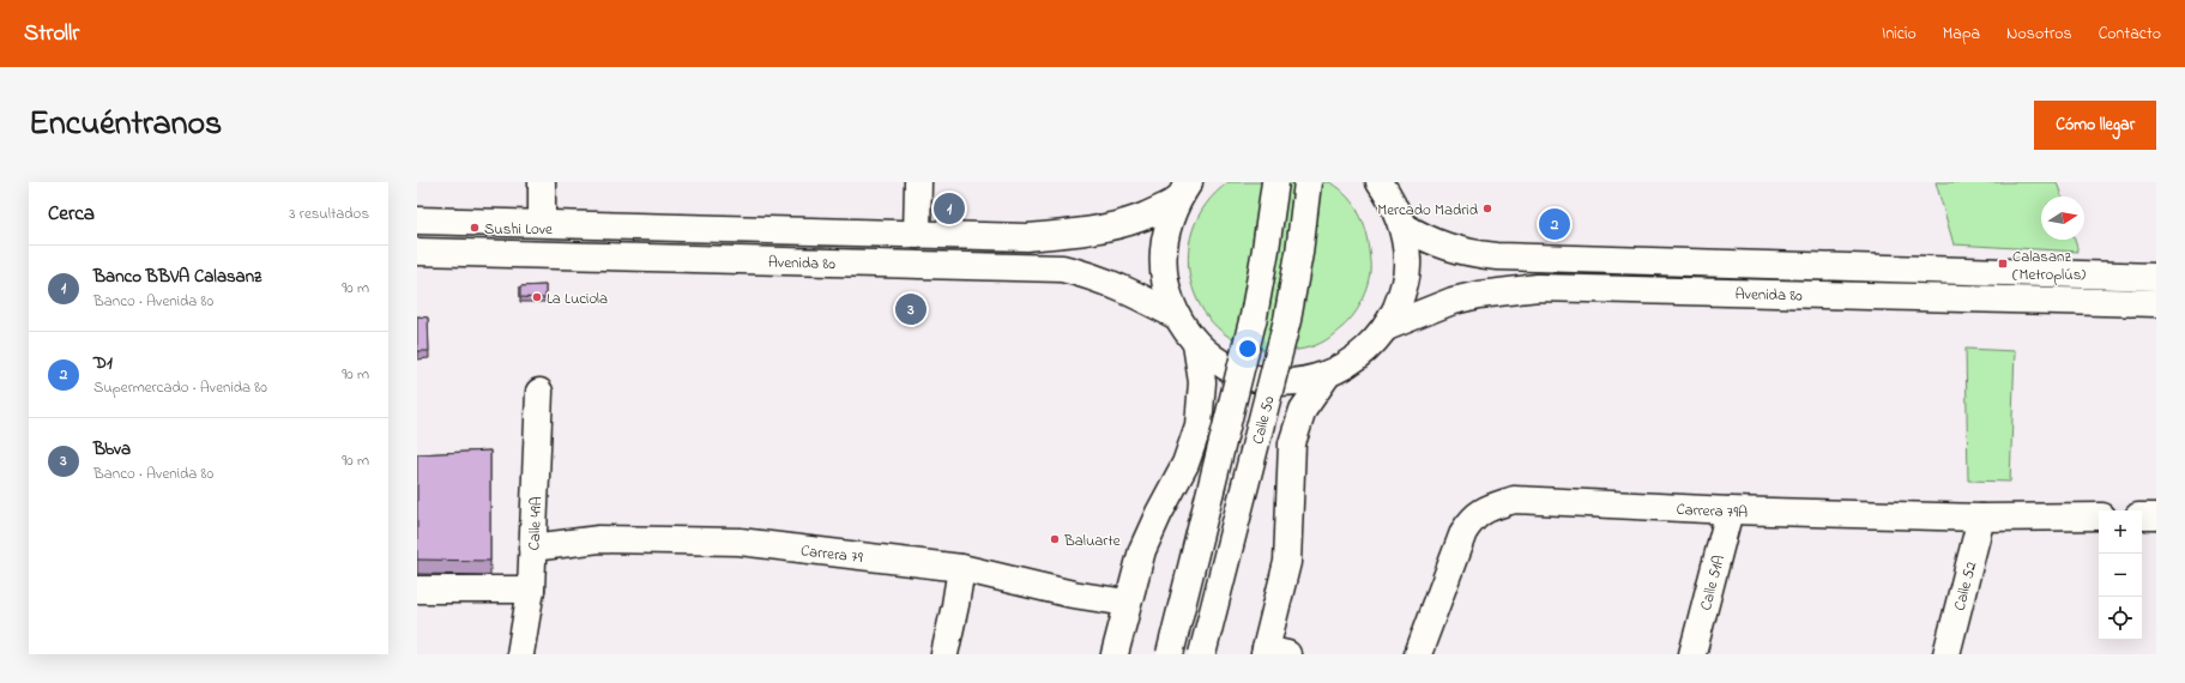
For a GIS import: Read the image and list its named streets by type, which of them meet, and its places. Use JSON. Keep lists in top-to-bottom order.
{
  "streets": {
    "main road": [
      "Avenida 80",
      "Calle 50",
      "Carrera 79A",
      "Calle 49A",
      "Carrera 79",
      "Calle 51A",
      "Calle 52"
    ]
  },
  "crossings": [
    ["Carrera 79A", "Calle 51A"],
    ["Carrera 79A", "Calle 52"],
    ["Calle 49A", "Carrera 79"]
  ],
  "places": {
    "other": [
      "Mercado Madrid",
      "Sushi Love",
      "La Luciola",
      "Baluarte"
    ],
    "transit": ["Calasanz (Metroplús)"]
  },
  "north": "right",
  "page": {
    "header": "Strollr",
    "nav": [
      "Inicio",
      "Mapa",
      "Nosotros",
      "Contacto"
    ],
    "title": "Encuéntranos",
    "buttons": "Cómo llegar",
    "heading": ["Cerca", "3 resultados"],
    "pins": ["1", "2", "3"],
    "list": [
      {
        "mark": "1",
        "name": "Banco BBVA Calasanz",
        "note": "Banco · Avenida 80",
        "value": "90 m"
      },
      {
        "mark": "2",
        "name": "D1",
        "note": "Supermercado · Avenida 80",
        "value": "90 m"
      },
      {
        "mark": "3",
        "name": "Bbva",
        "note": "Banco · Avenida 80",
        "value": "90 m"
      }
    ],
    "map_buttons": ["+", "−"]
  }
}
